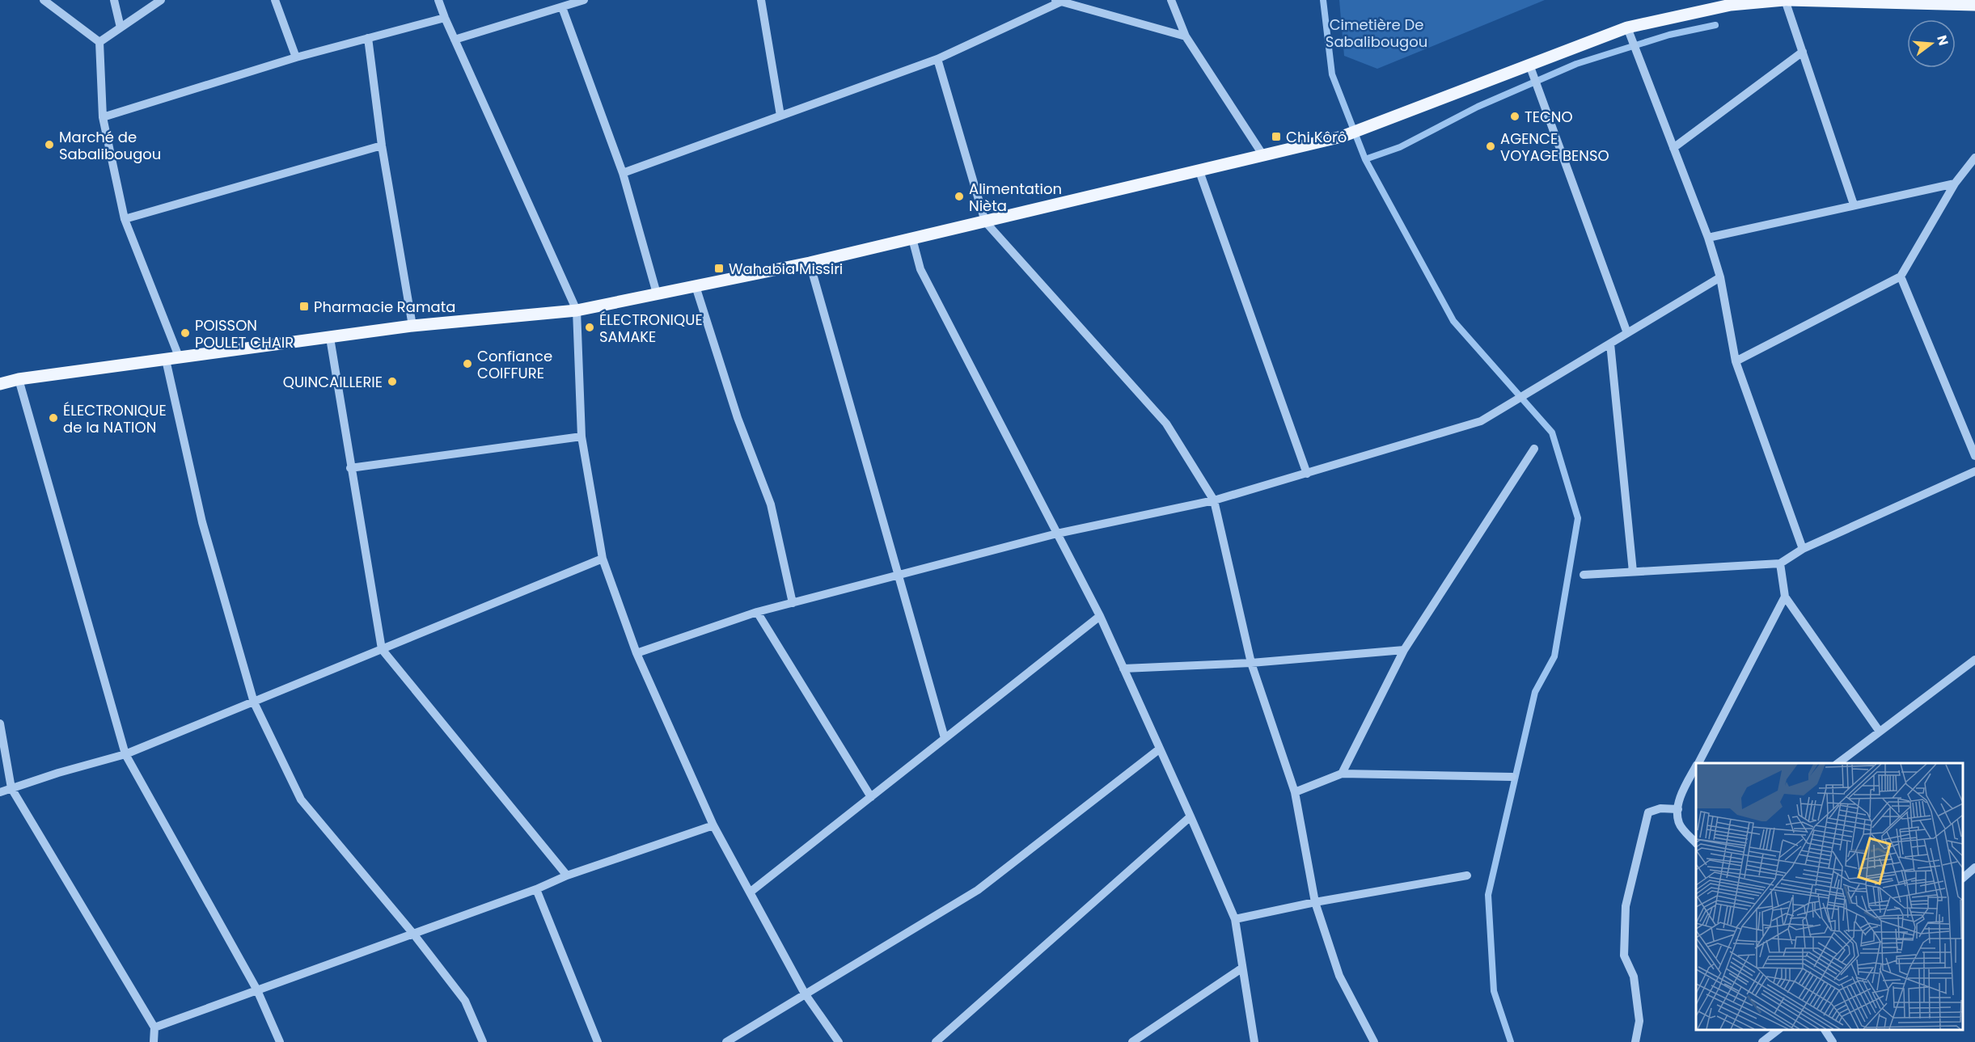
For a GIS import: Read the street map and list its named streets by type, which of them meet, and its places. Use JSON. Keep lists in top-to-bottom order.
{
  "parks": ["Cimetière De Sabalibougou"],
  "places": {
    "other": [
      "TECNO",
      "Marché de Sabalibougou",
      "AGENCE VOYAGE BENSO",
      "Alimentation Nièta",
      "ÉLECTRONIQUE SAMAKE",
      "POISSON POULET CHAIR",
      "Confiance COIFFURE",
      "QUINCAILLERIE",
      "ÉLECTRONIQUE de la NATION"
    ],
    "transit": ["Chi Kôrô", "Wahabia Missiri", "Pharmacie Ramata"]
  },
  "north": "right"
}
